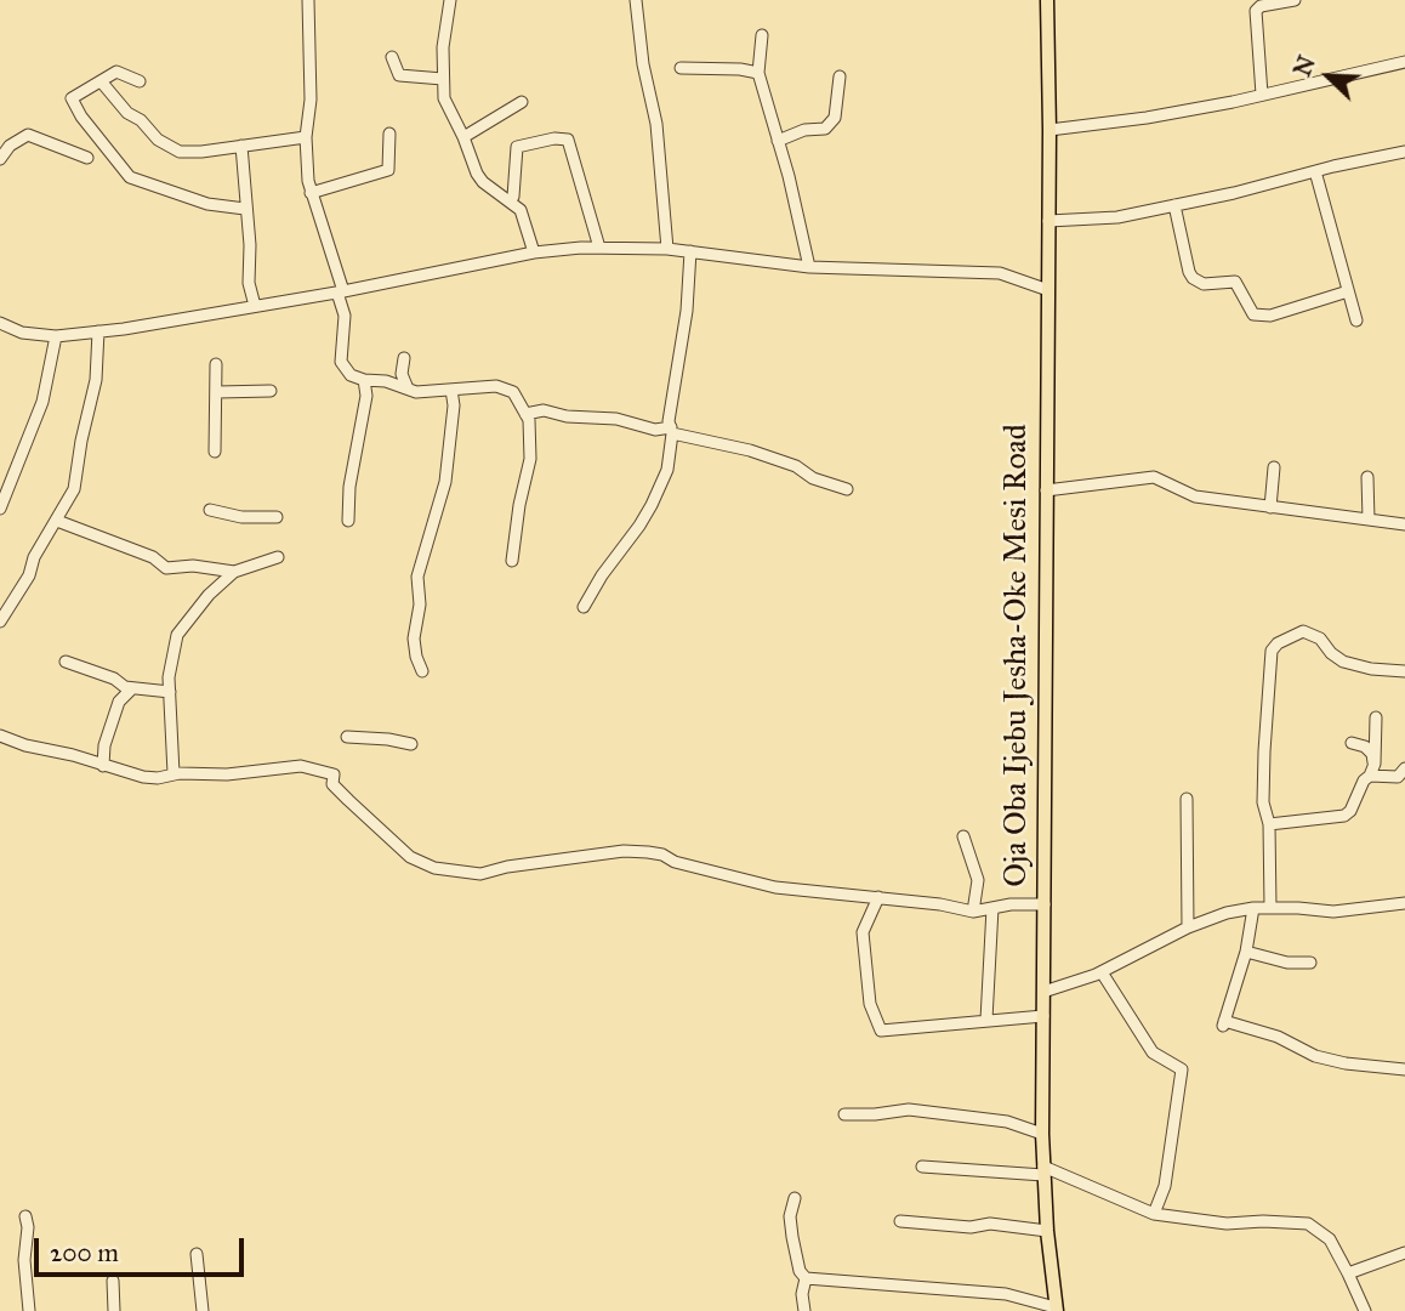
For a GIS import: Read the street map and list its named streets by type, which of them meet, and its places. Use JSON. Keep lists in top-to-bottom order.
{
  "streets": {
    "main road": ["Oja Oba Ijebu Jesha-Oke Mesi Road"]
  },
  "scale_bar": "200 m",
  "north": "top left"
}
